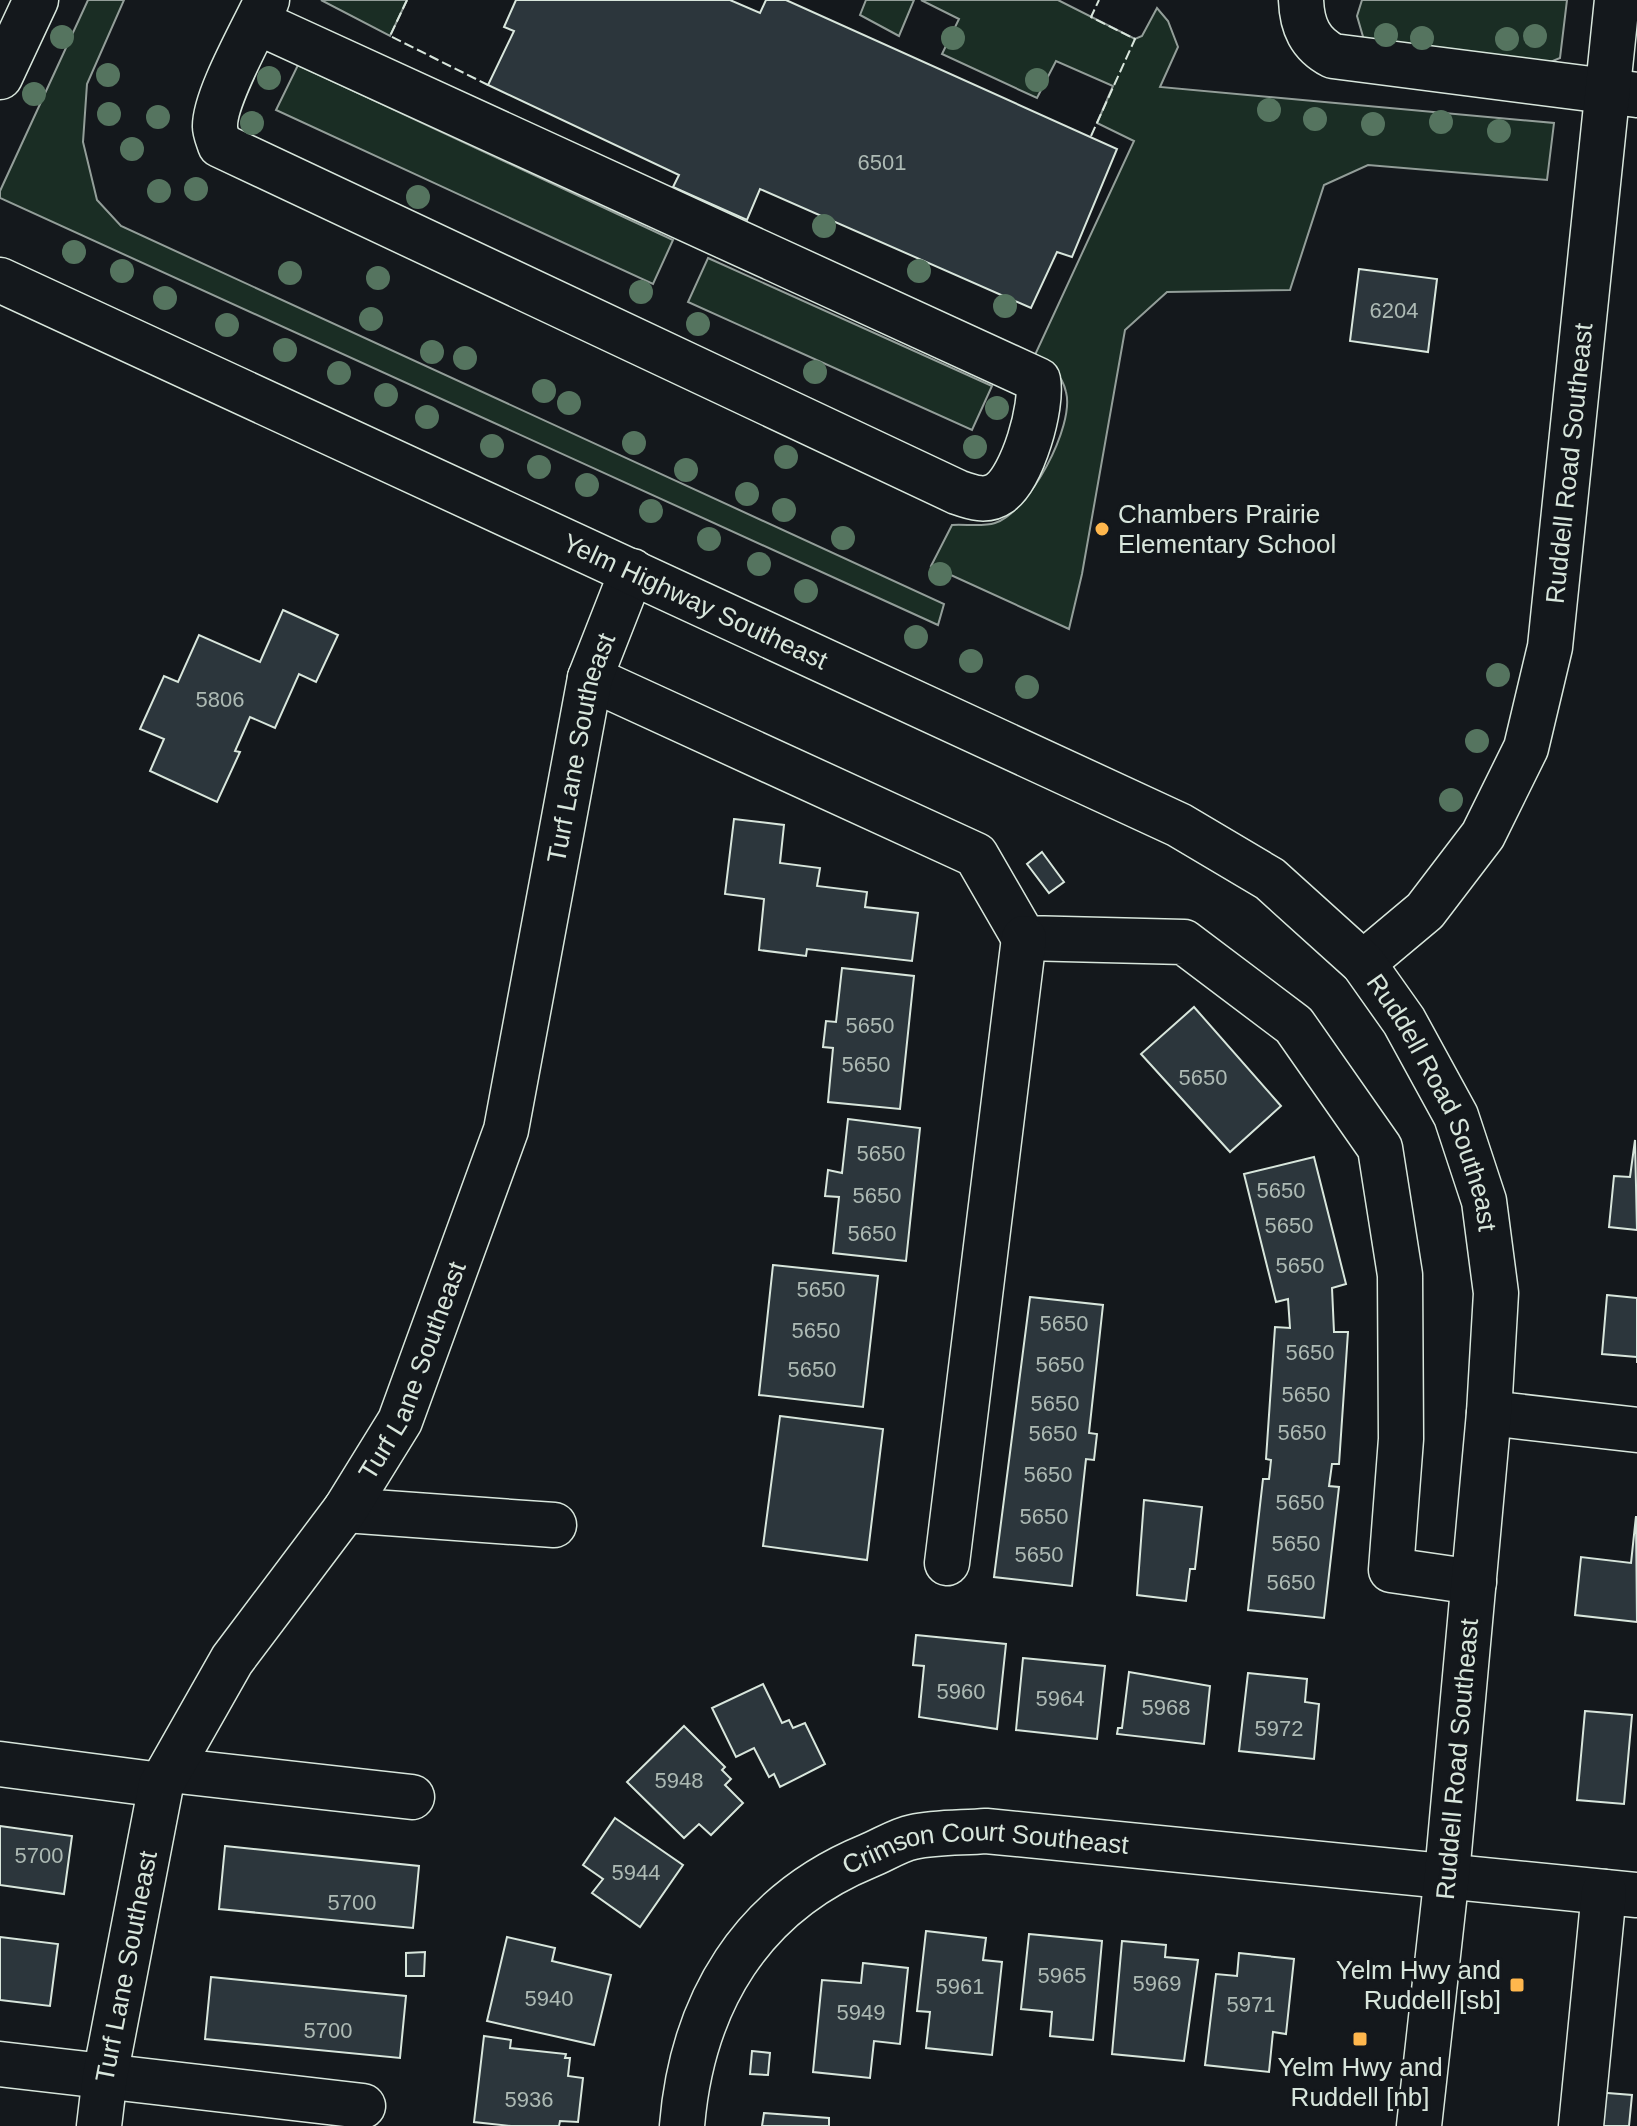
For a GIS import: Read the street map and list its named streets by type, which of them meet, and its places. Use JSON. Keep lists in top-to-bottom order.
{
  "streets": {
    "street": [
      "Ruddell Road Southeast",
      "Yelm Highway Southeast",
      "Turf Lane Southeast",
      "Crimson Court Southeast"
    ]
  },
  "crossings": [
    ["Ruddell Road Southeast", "Yelm Highway Southeast"],
    ["Ruddell Road Southeast", "Crimson Court Southeast"],
    ["Yelm Highway Southeast", "Turf Lane Southeast"]
  ],
  "places": {
    "other": ["Chambers Prairie Elementary School"],
    "transit": ["Yelm Hwy and Ruddell [sb]", "Yelm Hwy and Ruddell [nb]"]
  },
  "house_numbers": [
    "6501",
    "6204",
    "5806",
    "5650",
    "5650",
    "5650",
    "5650",
    "5650",
    "5650",
    "5650",
    "5650",
    "5650",
    "5650",
    "5650",
    "5650",
    "5650",
    "5650",
    "5650",
    "5650",
    "5650",
    "5650",
    "5650",
    "5650",
    "5650",
    "5650",
    "5650",
    "5650",
    "5650",
    "5960",
    "5964",
    "5968",
    "5972",
    "5948",
    "5700",
    "5944",
    "5700",
    "5965",
    "5969",
    "5961",
    "5940",
    "5971",
    "5949",
    "5700",
    "5936"
  ]
}
